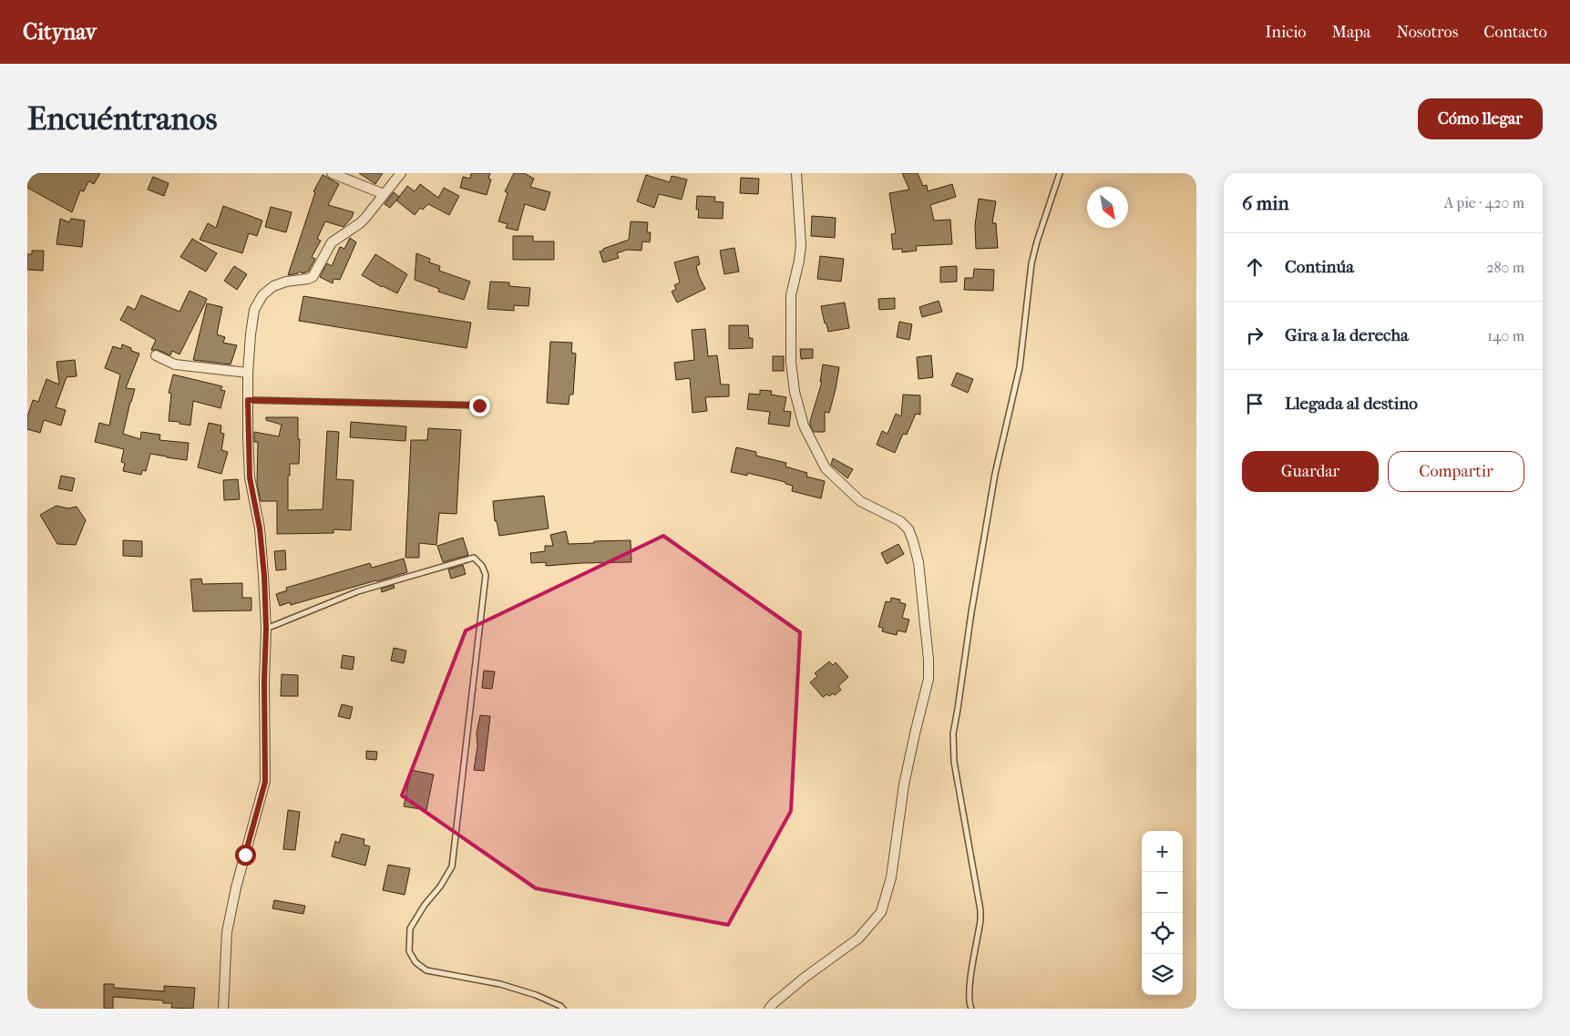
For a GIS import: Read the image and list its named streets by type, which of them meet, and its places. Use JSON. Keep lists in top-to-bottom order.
{
  "north": "bottom right",
  "page": {
    "header": "Citynav",
    "nav": [
      "Inicio",
      "Mapa",
      "Nosotros",
      "Contacto"
    ],
    "buttons": [
      "Cómo llegar",
      ["Guardar", "Compartir"]
    ],
    "title": "Encuéntranos",
    "heading": ["6 min", "A pie · 420 m"],
    "list": [
      ["Continúa", "280 m"],
      ["Gira a la derecha", "140 m"],
      "Llegada al destino"
    ],
    "map_buttons": ["+", "−"]
  }
}
